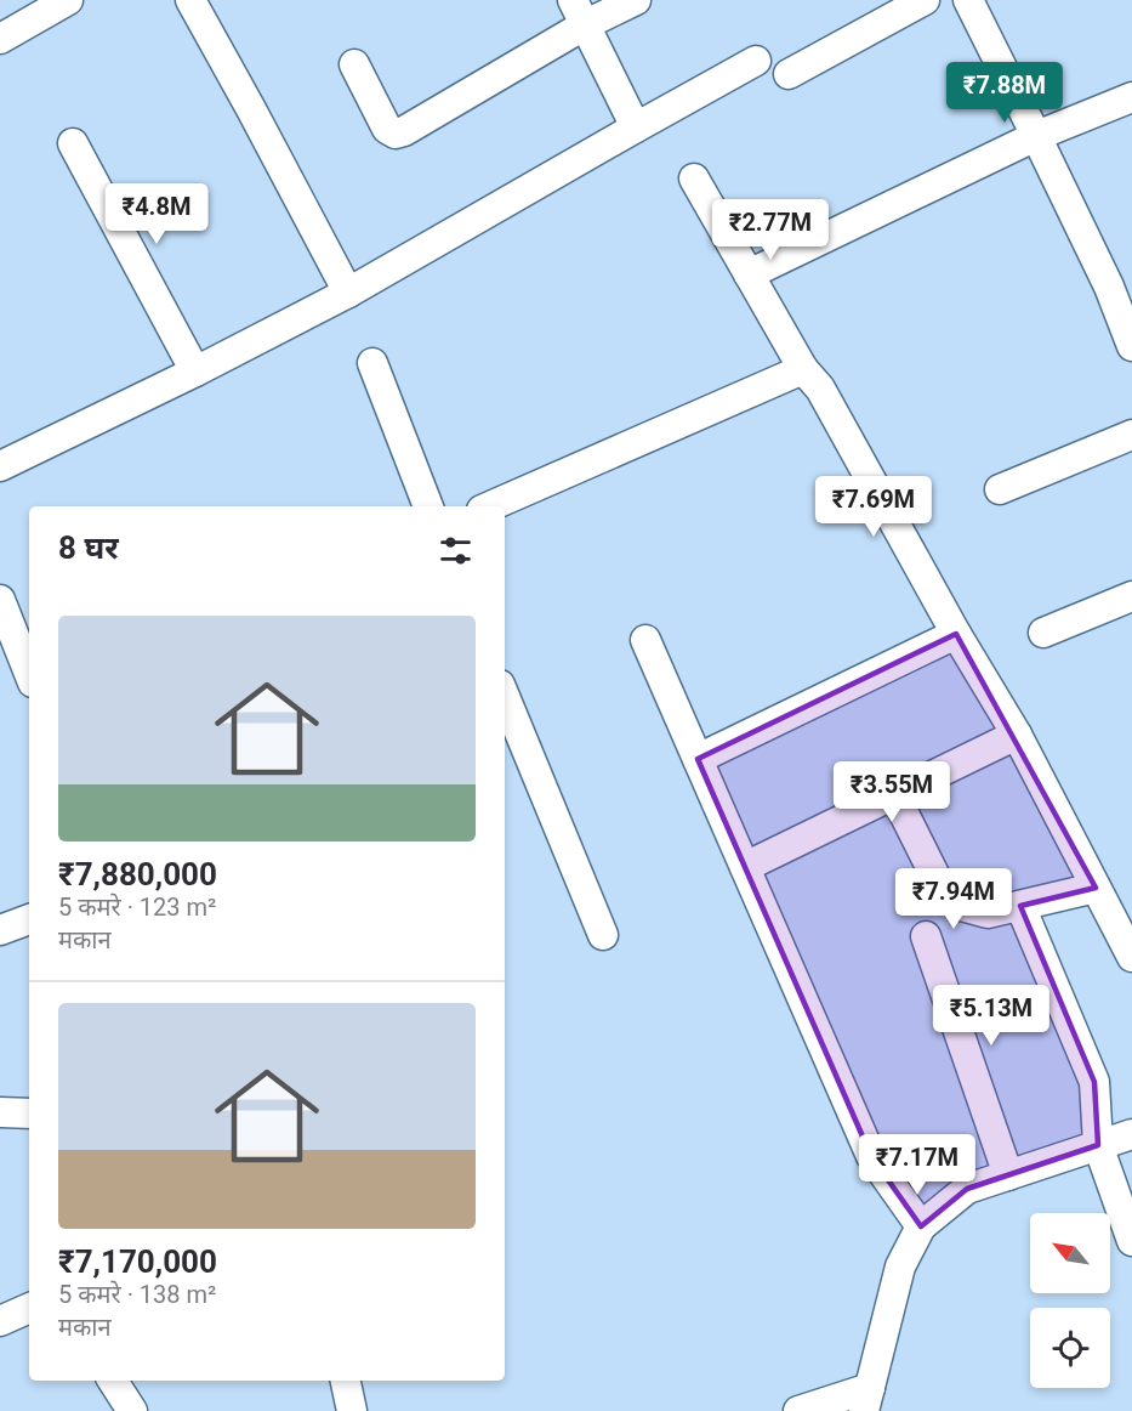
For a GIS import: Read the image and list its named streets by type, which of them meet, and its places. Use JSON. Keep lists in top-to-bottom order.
{
  "north": "top left",
  "page": {
    "price": [
      "₹7.88M",
      "₹4.8M",
      "₹2.77M",
      "₹7.69M",
      "₹3.55M",
      "₹7.94M",
      "₹5.13M",
      "₹7.17M"
    ],
    "heading": "8 घर",
    "list": [
      {
        "name": "₹7,880,000",
        "note": "5 कमरे · 123 m² · मकान"
      },
      {
        "name": "₹7,170,000",
        "note": "5 कमरे · 138 m² · मकान"
      }
    ]
  }
}
